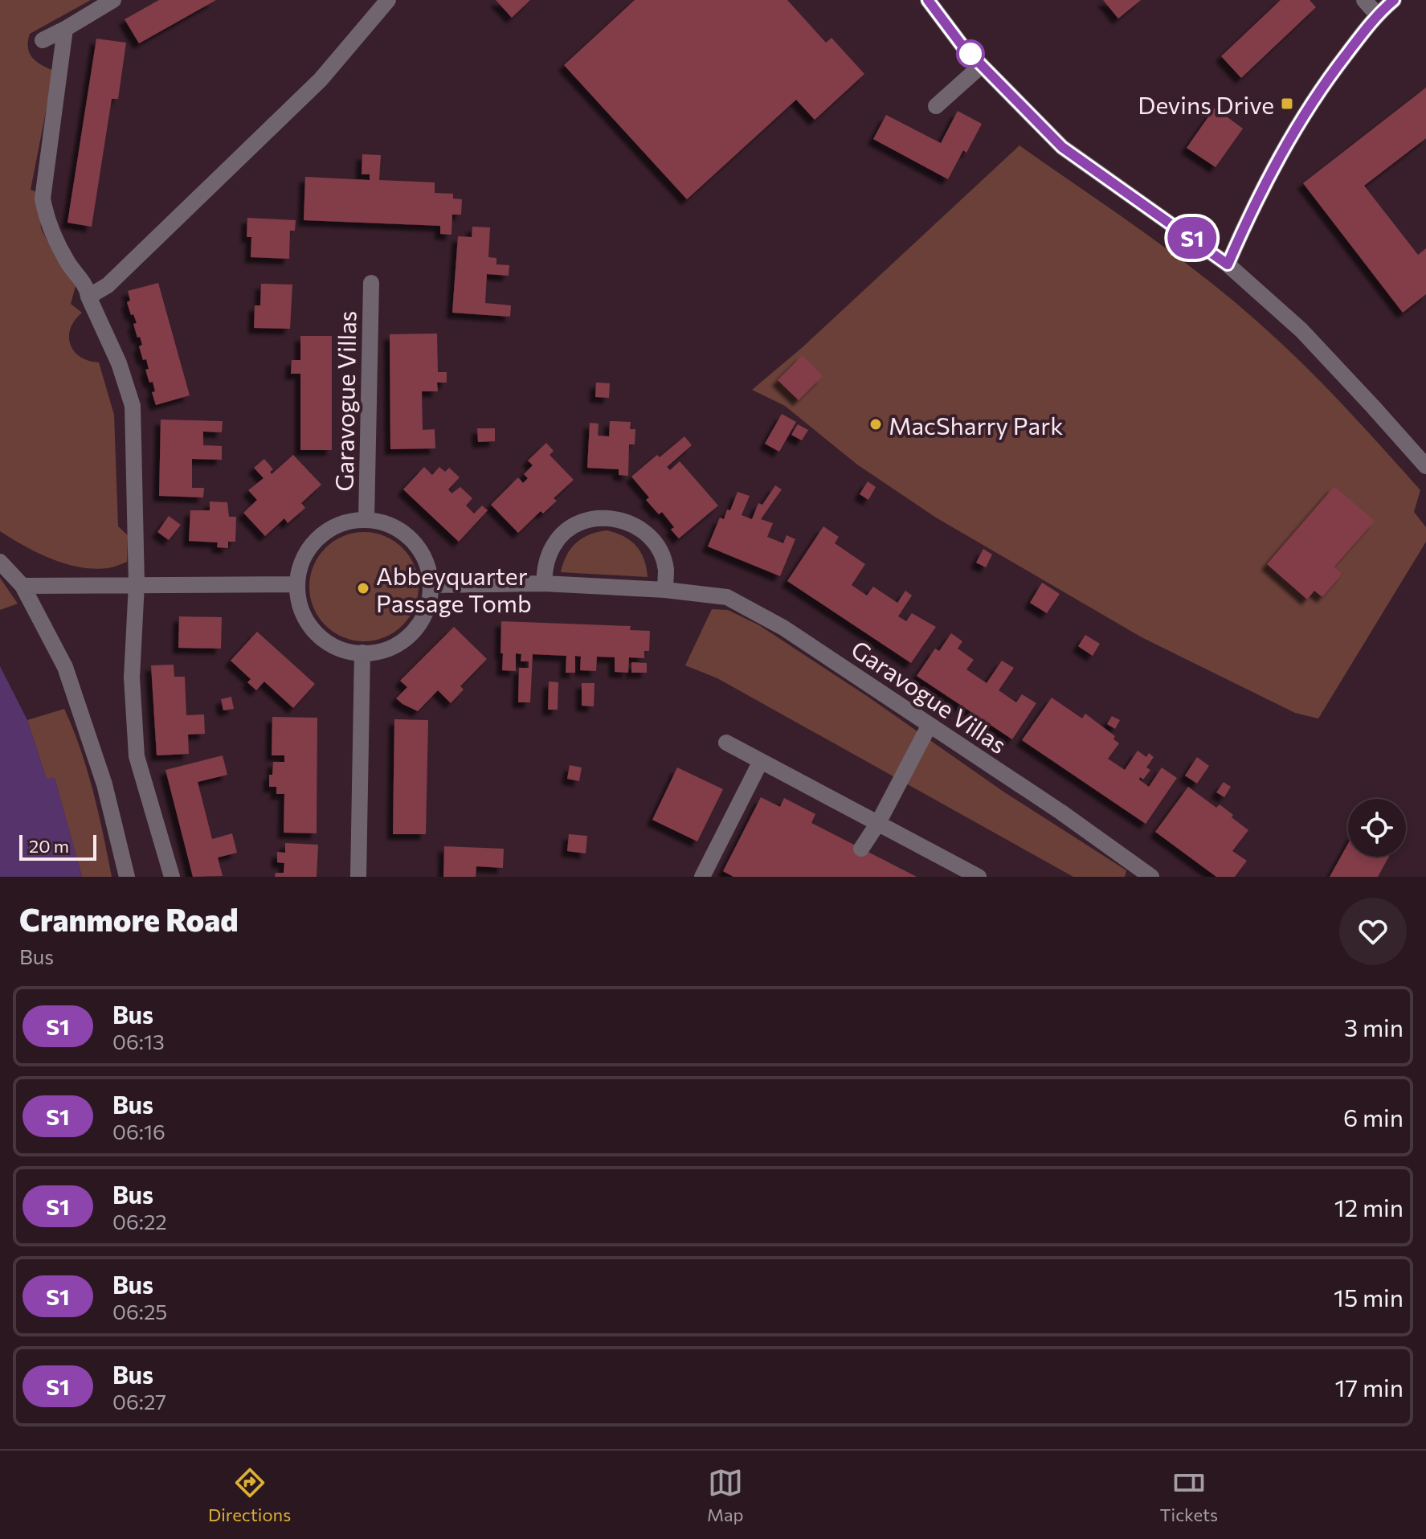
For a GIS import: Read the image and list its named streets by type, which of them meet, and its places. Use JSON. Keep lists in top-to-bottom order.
{
  "streets": {
    "street": ["Garavogue Villas"]
  },
  "places": {
    "transit": ["Devins Drive"],
    "other": ["MacSharry Park", "Abbeyquarter Passage Tomb"]
  },
  "lines": ["bus line S1"],
  "scale_bar": "20 m",
  "page": {
    "on_map": "S1",
    "scale": "20 m",
    "heading": ["Cranmore Road", "Bus"],
    "list": [
      {
        "mark": "S1",
        "name": "Bus",
        "note": "06:13",
        "value": "3 min"
      },
      {
        "mark": "S1",
        "name": "Bus",
        "note": "06:16",
        "value": "6 min"
      },
      {
        "mark": "S1",
        "name": "Bus",
        "note": "06:22",
        "value": "12 min"
      },
      {
        "mark": "S1",
        "name": "Bus",
        "note": "06:25",
        "value": "15 min"
      },
      {
        "mark": "S1",
        "name": "Bus",
        "note": "06:27",
        "value": "17 min"
      }
    ],
    "tabs": ["Directions", "Map", "Tickets"]
  }
}
